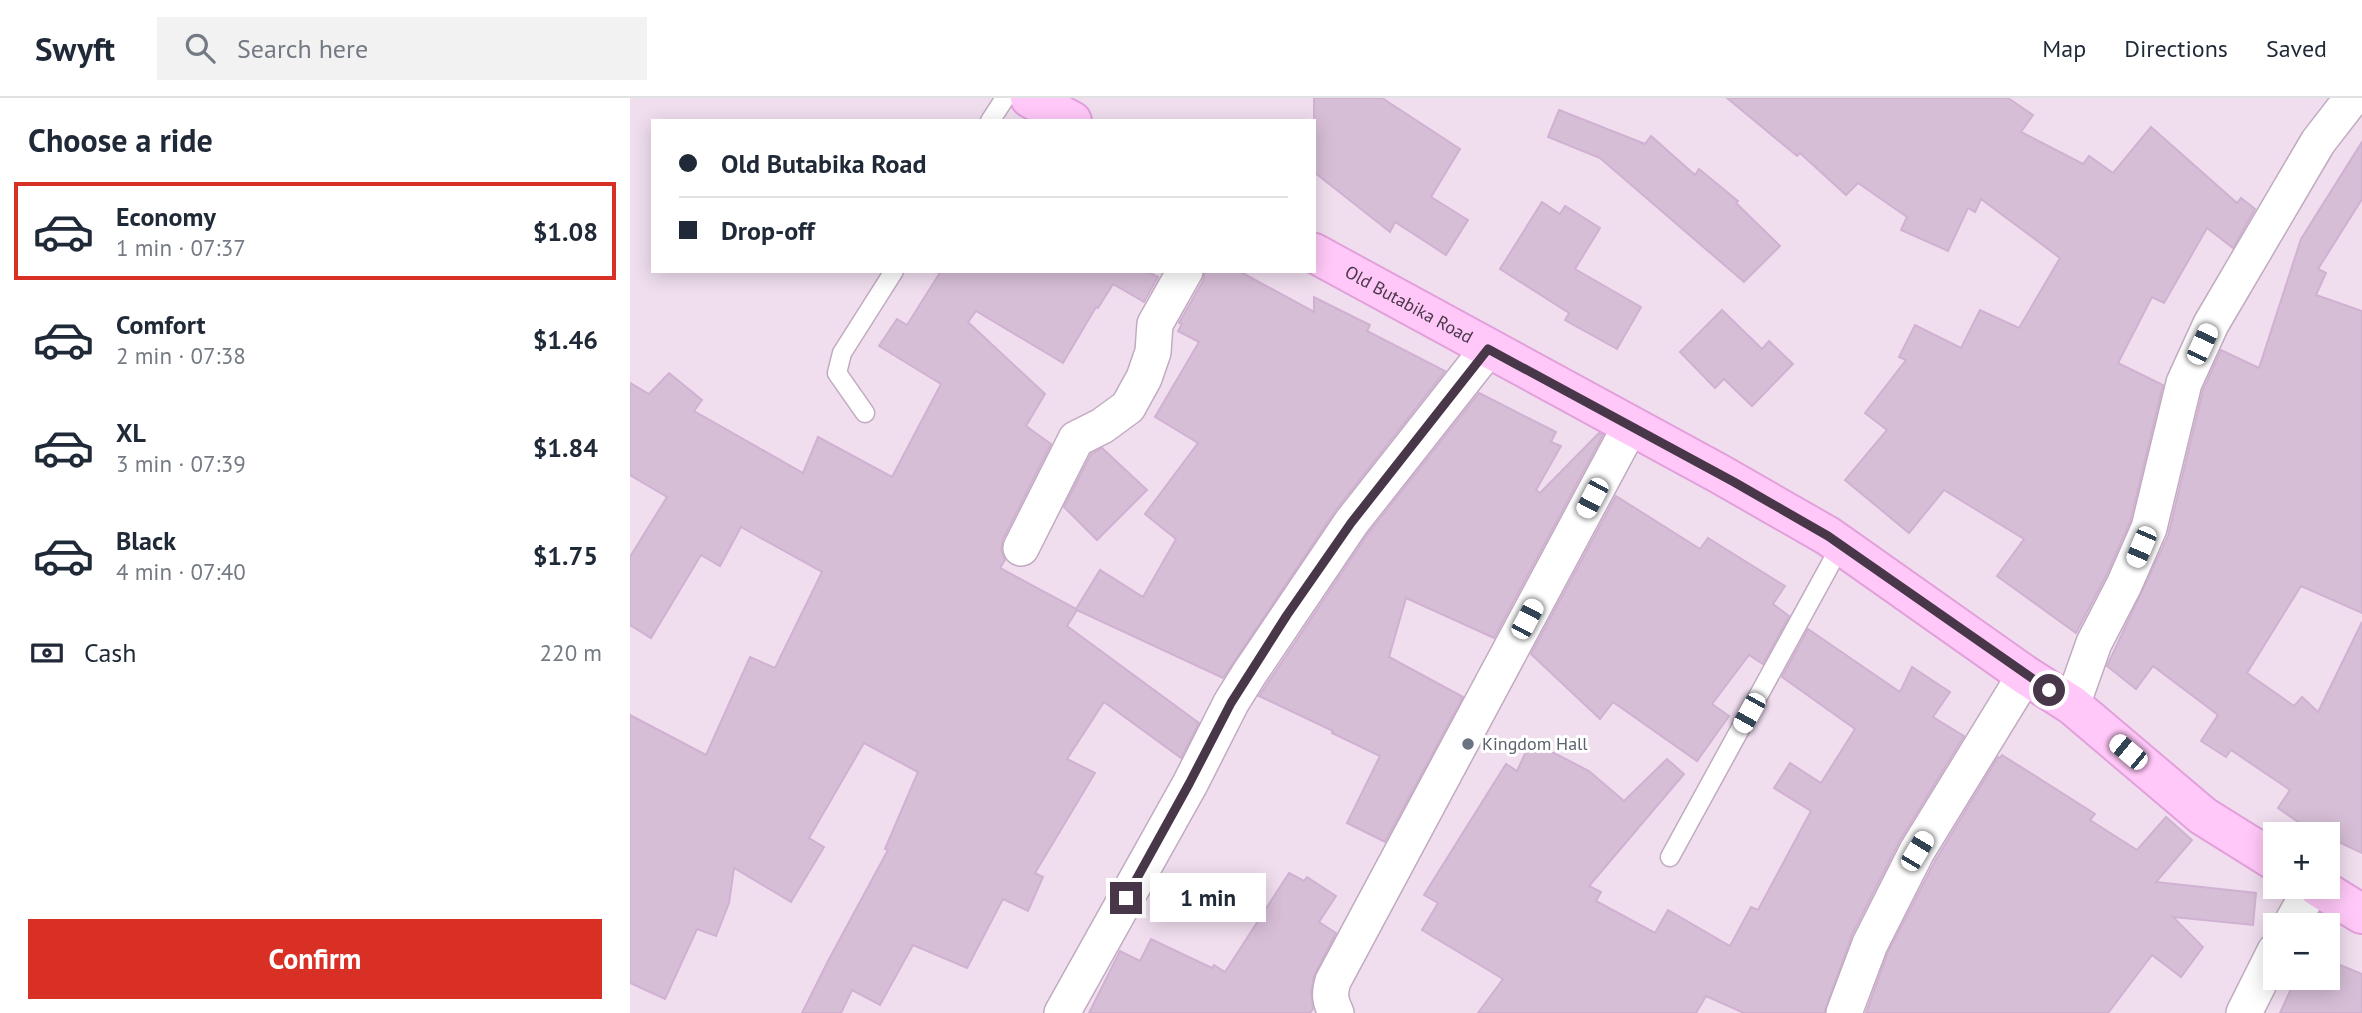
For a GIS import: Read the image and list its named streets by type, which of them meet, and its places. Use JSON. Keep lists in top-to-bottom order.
{
  "streets": {
    "main road": ["Old Butabika Road"]
  },
  "places": ["Kingdom Hall"],
  "page": {
    "header": "Swyft",
    "search": "Search here",
    "nav": ["Map", "Directions", "Saved"],
    "heading": "Choose a ride",
    "banner": ["Old Butabika Road", "Drop-off"],
    "list": [
      {
        "name": "Economy",
        "note": "1 min · 07:37",
        "value": "$1.08"
      },
      {
        "name": "Comfort",
        "note": "2 min · 07:38",
        "value": "$1.46"
      },
      {
        "name": "XL",
        "note": "3 min · 07:39",
        "value": "$1.84"
      },
      {
        "name": "Black",
        "note": "4 min · 07:40",
        "value": "$1.75"
      }
    ],
    "pay": ["Cash", "220 m"],
    "map_buttons": ["+", "−"],
    "bubble": "1 min",
    "buttons": "Confirm"
  }
}
